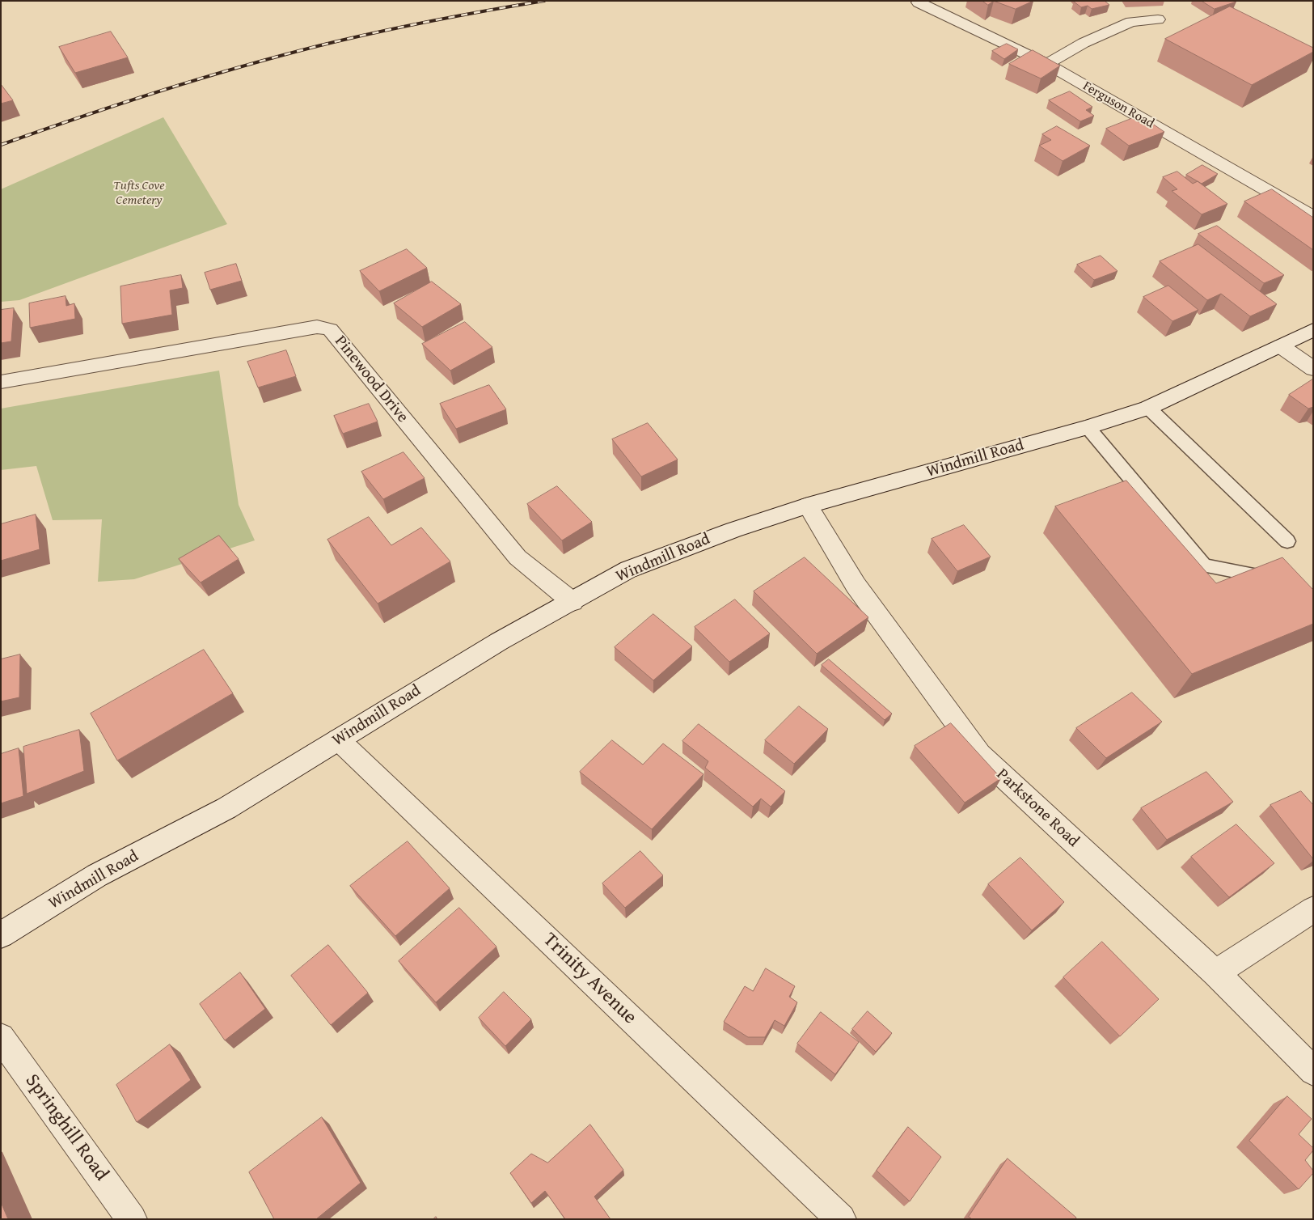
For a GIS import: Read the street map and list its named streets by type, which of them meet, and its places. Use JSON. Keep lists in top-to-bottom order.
{
  "streets": {
    "street": [
      "Ferguson Road",
      "Pinewood Drive",
      "Windmill Road",
      "Parkstone Road",
      "Trinity Avenue",
      "Springhill Road"
    ]
  },
  "crossings": [
    ["Pinewood Drive", "Windmill Road"],
    ["Windmill Road", "Parkstone Road"],
    ["Windmill Road", "Trinity Avenue"]
  ],
  "parks": ["Tufts Cove Cemetery"]
}
